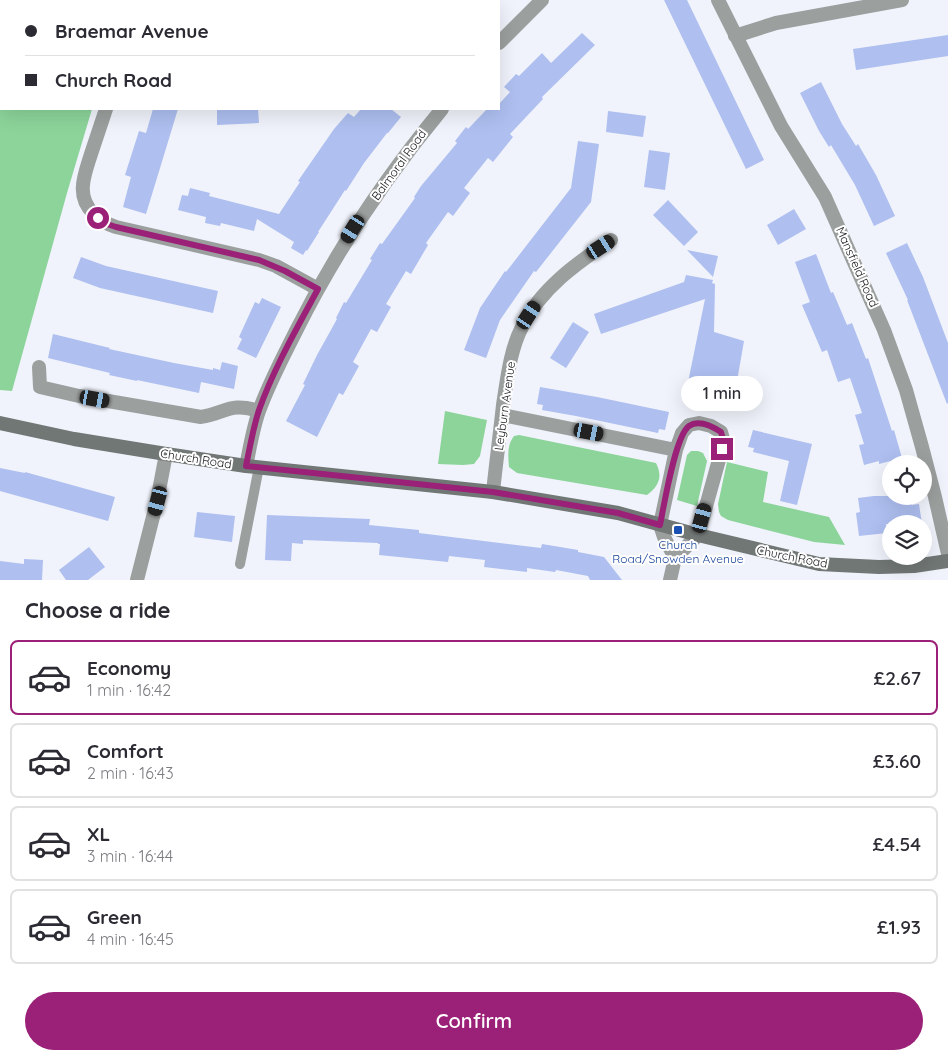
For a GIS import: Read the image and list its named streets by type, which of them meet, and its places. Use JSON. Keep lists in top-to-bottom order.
{
  "streets": {
    "main road": ["Church Road"],
    "street": ["Balmoral Road", "Mansfield Road", "Leyburn Avenue"]
  },
  "crossings": [
    ["Balmoral Road", "Church Road"],
    ["Leyburn Avenue", "Church Road"]
  ],
  "places": {
    "transit": ["Church Road/Snowden Avenue"]
  },
  "page": {
    "banner": ["Braemar Avenue", "Church Road"],
    "bubble": "1 min",
    "heading": "Choose a ride",
    "list": [
      {
        "name": "Economy",
        "note": "1 min · 16:42",
        "value": "£2.67"
      },
      {
        "name": "Comfort",
        "note": "2 min · 16:43",
        "value": "£3.60"
      },
      {
        "name": "XL",
        "note": "3 min · 16:44",
        "value": "£4.54"
      },
      {
        "name": "Green",
        "note": "4 min · 16:45",
        "value": "£1.93"
      }
    ],
    "buttons": "Confirm"
  }
}
